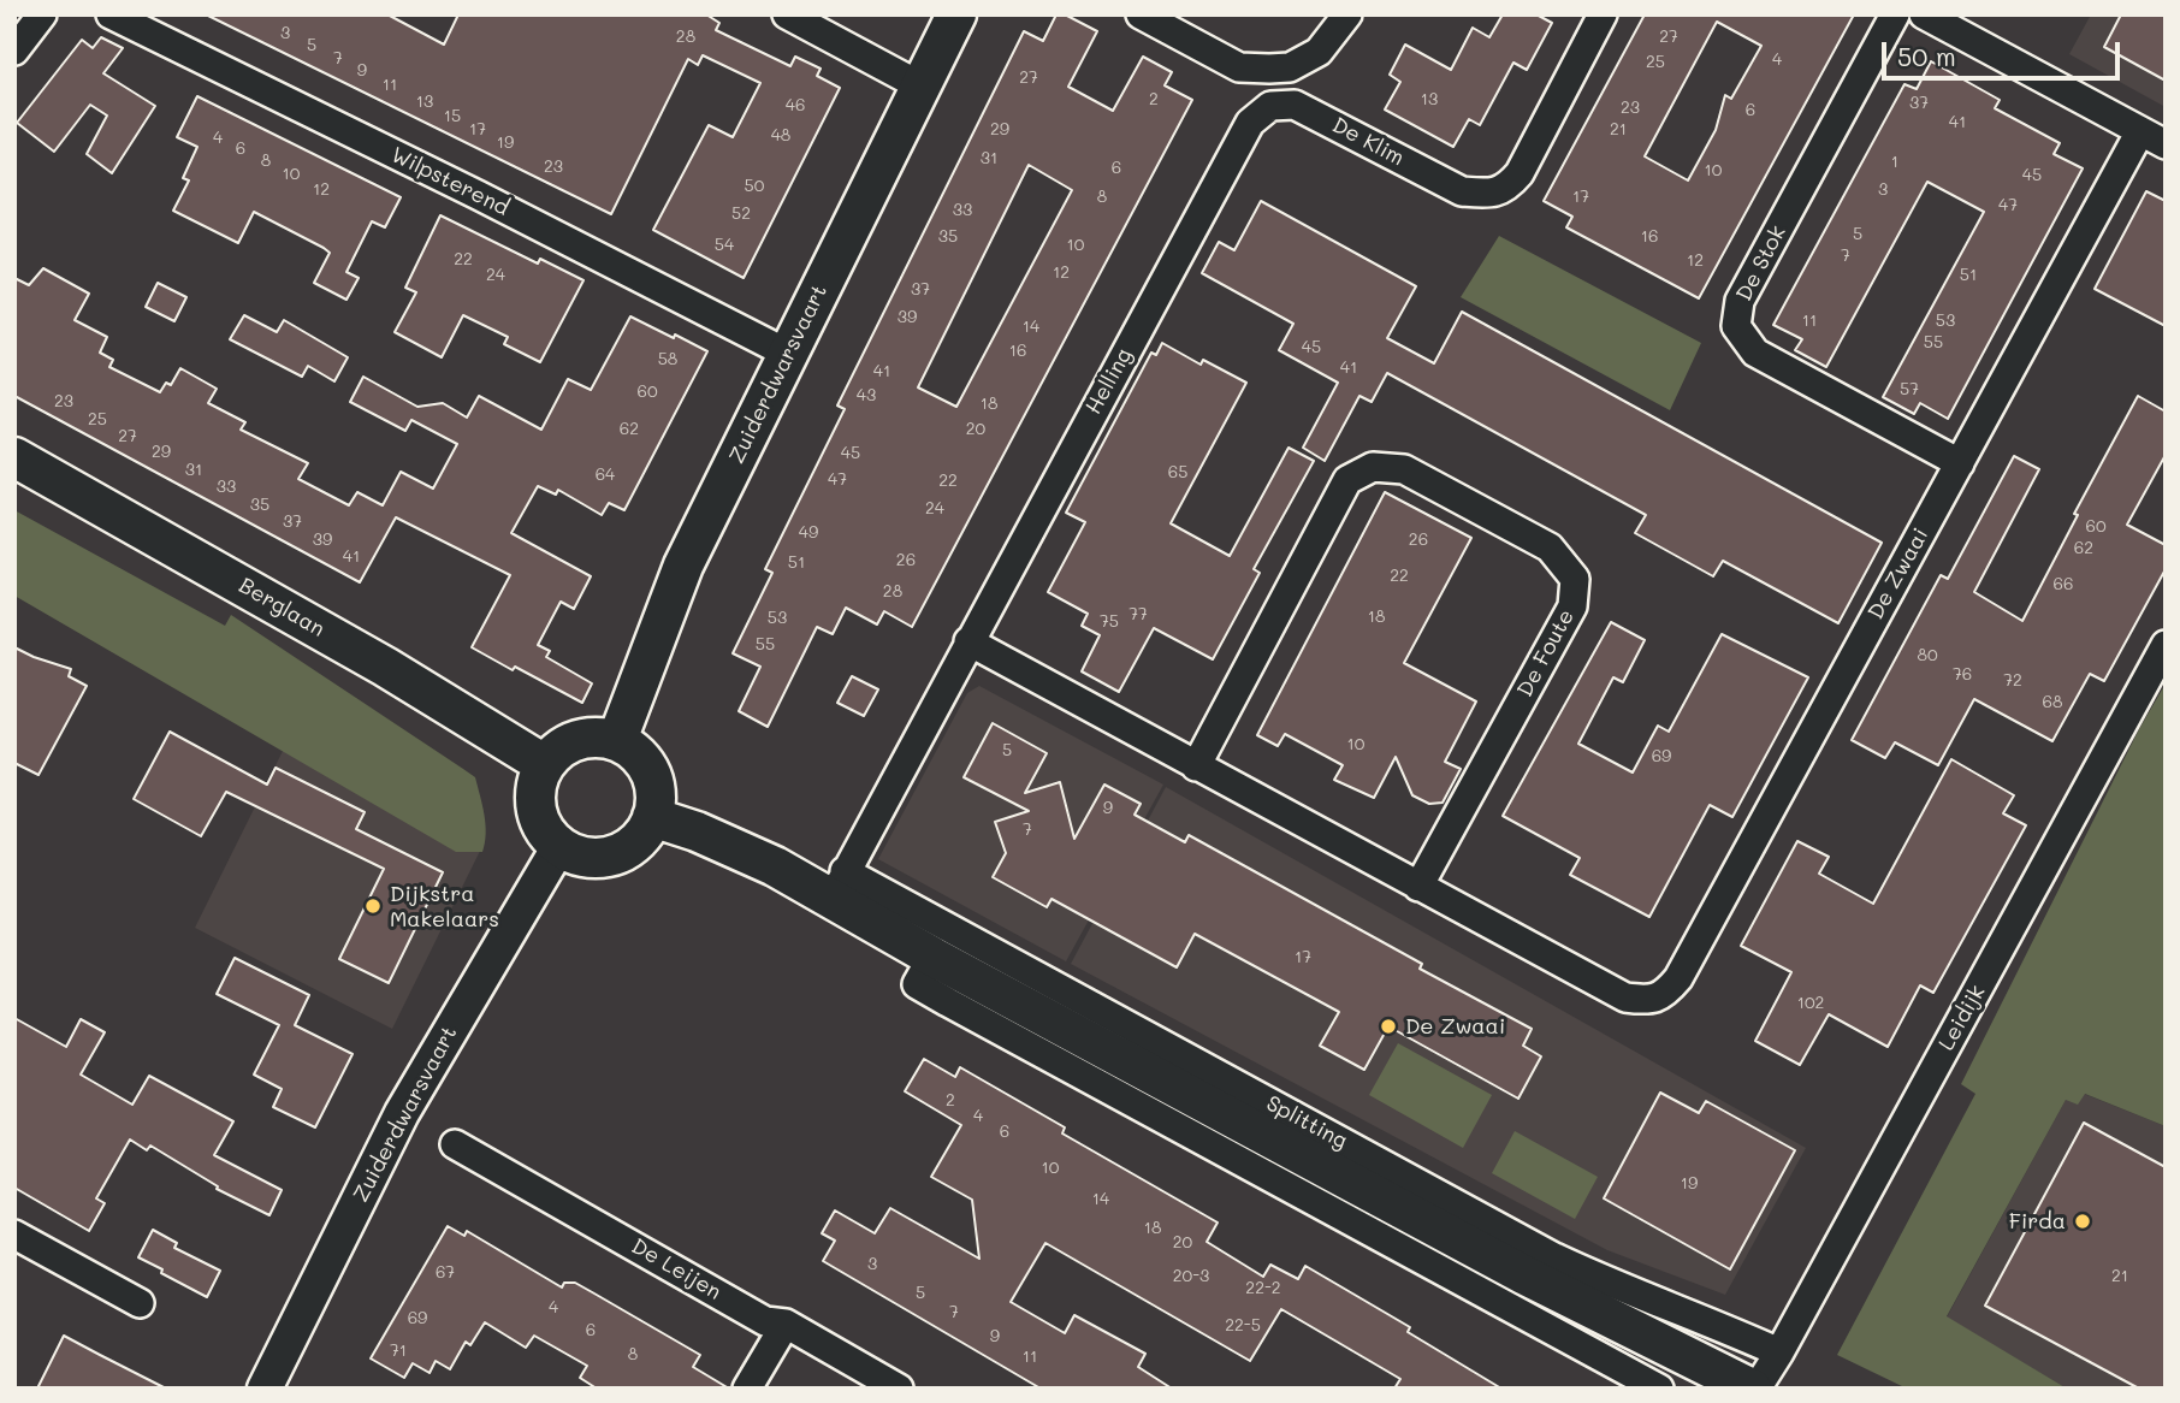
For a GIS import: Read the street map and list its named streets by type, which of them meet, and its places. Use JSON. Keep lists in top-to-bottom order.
{
  "streets": {
    "main road": ["Zuiderdwarsvaart", "Berglaan", "Splitting"],
    "street": [
      "De Klim",
      "Wilpsterend",
      "De Stok",
      "Helling",
      "De Zwaai",
      "De Foute",
      "Leidijk",
      "De Leijen"
    ]
  },
  "crossings": [
    ["De Klim", "Helling"],
    ["Wilpsterend", "Zuiderdwarsvaart"],
    ["De Stok", "De Zwaai"],
    ["Zuiderdwarsvaart", "Berglaan"],
    ["Zuiderdwarsvaart", "Splitting"],
    ["Helling", "Splitting"],
    ["De Zwaai", "De Foute"],
    ["Berglaan", "Splitting"],
    ["Leidijk", "Splitting"]
  ],
  "places": ["Dijkstra Makelaars", "De Zwaai", "Firda"],
  "house_numbers": [
    "3",
    "28",
    "27",
    "5",
    "7",
    "4",
    "25",
    "9",
    "27",
    "11",
    "2",
    "13",
    "13",
    "37",
    "46",
    "23",
    "6",
    "15",
    "41",
    "17",
    "29",
    "21",
    "48",
    "4",
    "19",
    "6",
    "31",
    "8",
    "1",
    "23",
    "6",
    "10",
    "10",
    "45",
    "50",
    "12",
    "3",
    "8",
    "17",
    "47",
    "33",
    "52",
    "5",
    "35",
    "16",
    "54",
    "10",
    "7",
    "22",
    "12",
    "12",
    "24",
    "51",
    "37",
    "39",
    "11",
    "53",
    "14",
    "55",
    "45",
    "16",
    "58",
    "41",
    "41",
    "57",
    "60",
    "43",
    "23",
    "18",
    "25",
    "62",
    "20",
    "27",
    "29",
    "45",
    "31",
    "65",
    "64",
    "47",
    "22",
    "33",
    "35",
    "24",
    "37",
    "60",
    "49",
    "39",
    "26",
    "62",
    "41",
    "26",
    "51",
    "22",
    "66",
    "28",
    "77",
    "18",
    "53",
    "75",
    "55",
    "80",
    "76",
    "72",
    "68",
    "10",
    "5",
    "69",
    "9",
    "7",
    "17",
    "102",
    "2",
    "4",
    "6",
    "10",
    "19",
    "14",
    "18",
    "20",
    "3",
    "67",
    "20-3",
    "21",
    "22-2",
    "5",
    "4",
    "7",
    "69",
    "22-5",
    "6",
    "9",
    "71",
    "8",
    "11"
  ],
  "scale_bar": "50 m"
}
